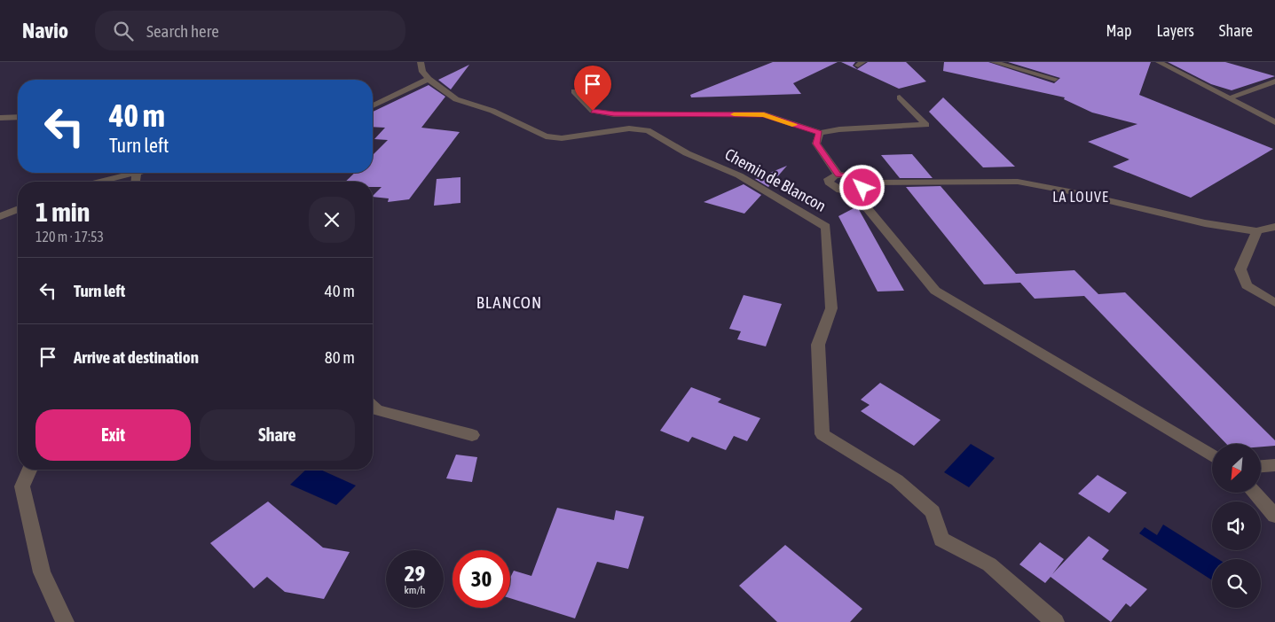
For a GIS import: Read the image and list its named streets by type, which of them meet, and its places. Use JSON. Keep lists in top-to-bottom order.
{
  "streets": {
    "street": ["Chemin de Blancon"]
  },
  "districts": ["LA LOUVE", "BLANCON"],
  "north": "bottom left",
  "page": {
    "header": "Navio",
    "search": "Search here",
    "nav": ["Map", "Layers", "Share"],
    "turn": ["40 m", "Turn left"],
    "heading": ["1 min", "120 m · 17:53"],
    "list": [
      {
        "name": "Turn left",
        "value": "40 m"
      },
      {
        "name": "Arrive at destination",
        "value": "80 m"
      }
    ],
    "buttons": ["Exit", "Share"],
    "speed": "29 km/h",
    "limit": "30"
  }
}
